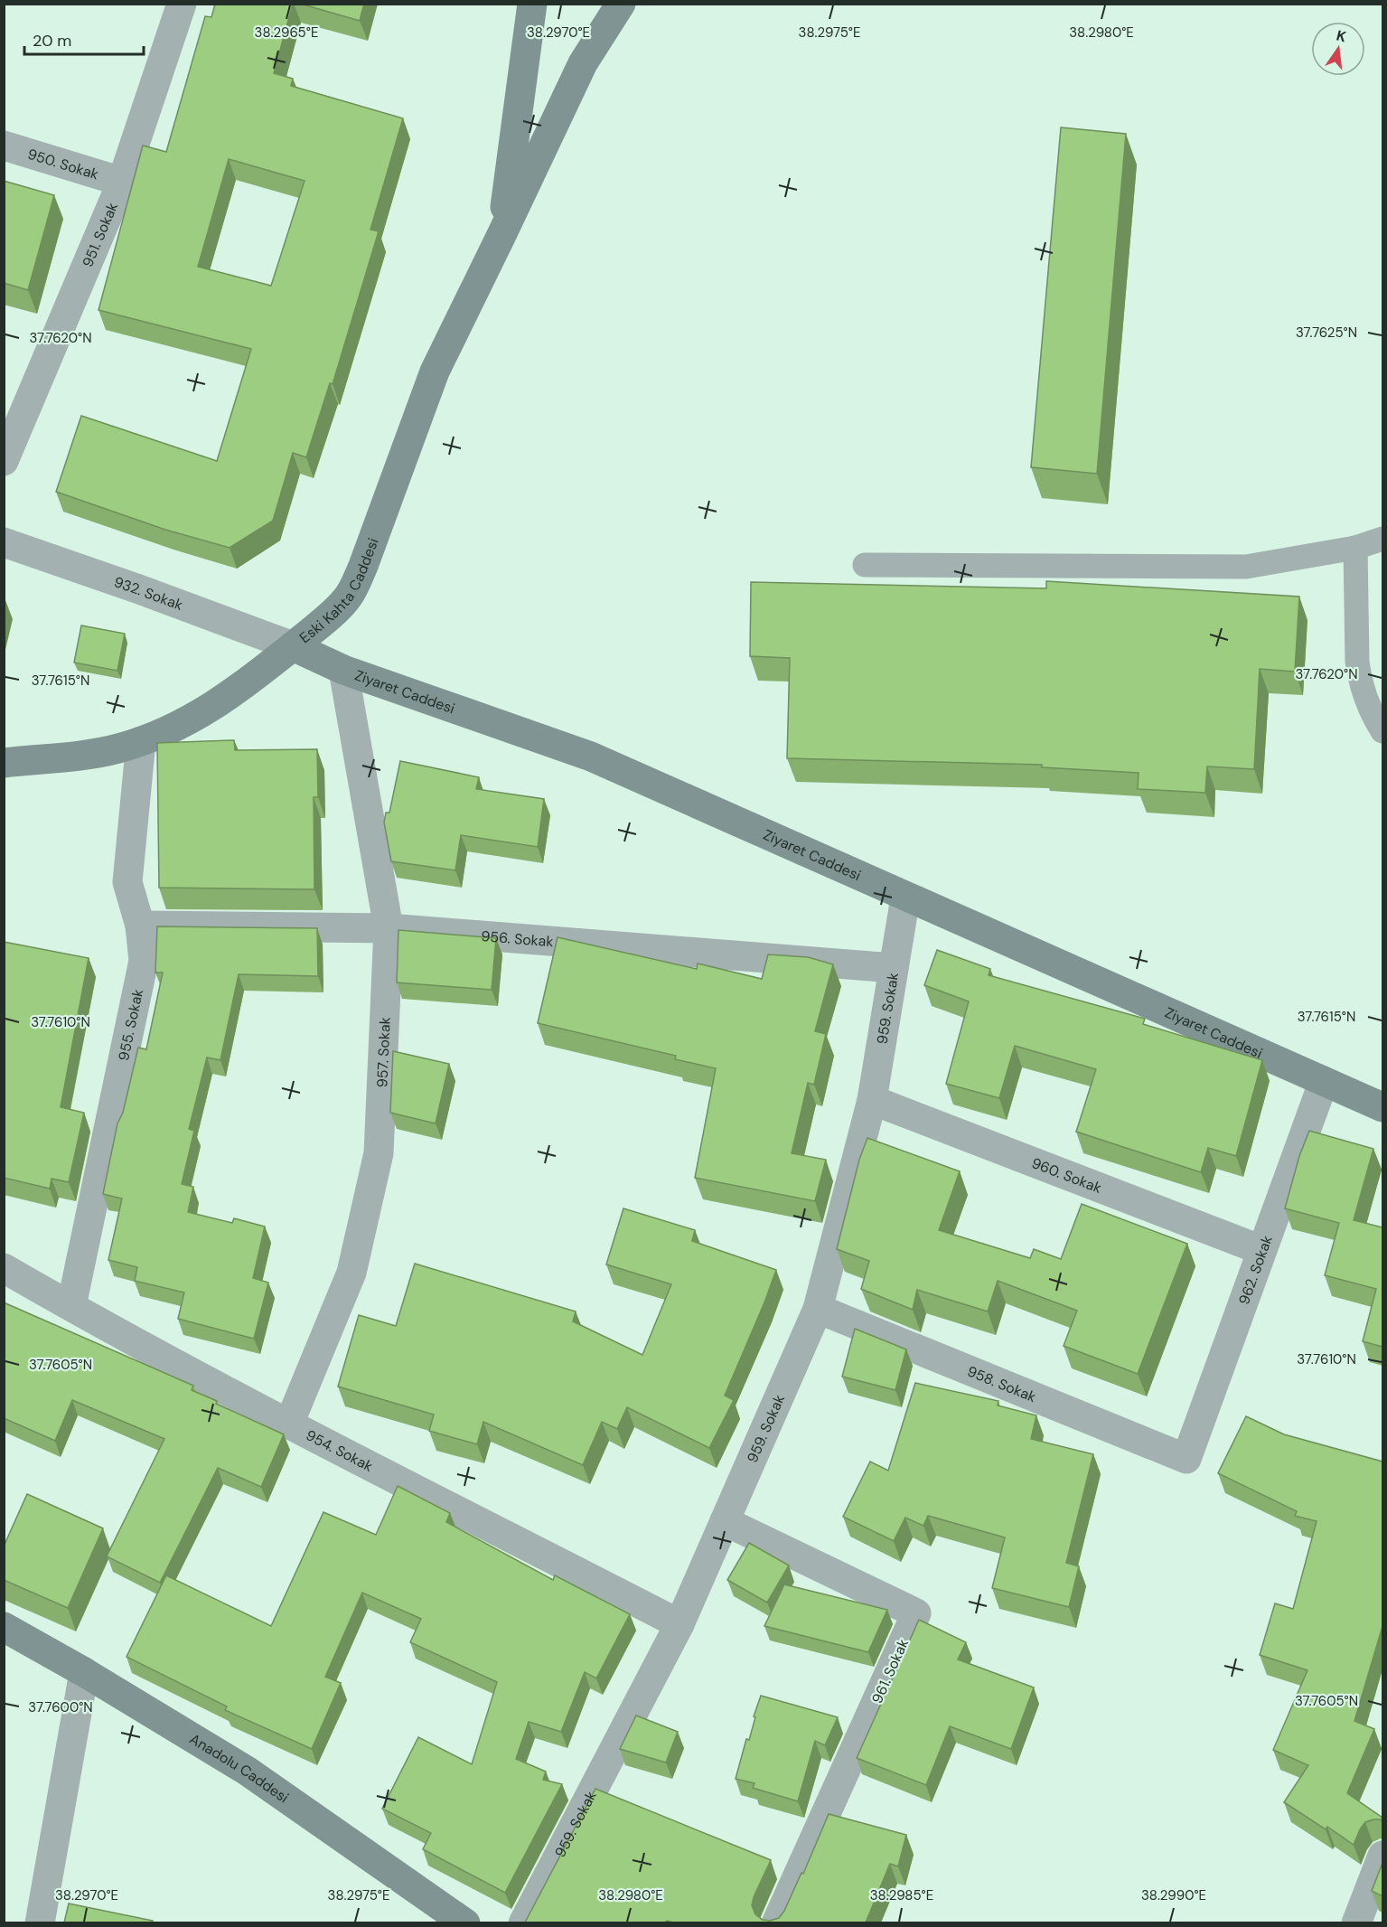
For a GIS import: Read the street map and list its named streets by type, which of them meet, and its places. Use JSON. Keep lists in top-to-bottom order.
{
  "streets": {
    "street": [
      "950. Sokak",
      "951. Sokak",
      "Eski Kahta Caddesi",
      "932. Sokak",
      "Ziyaret Caddesi",
      "956. Sokak",
      "959. Sokak",
      "955. Sokak",
      "957. Sokak",
      "960. Sokak",
      "962. Sokak",
      "958. Sokak",
      "954. Sokak",
      "961. Sokak",
      "Anadolu Caddesi"
    ]
  },
  "crossings": [
    ["950. Sokak", "951. Sokak"],
    ["Eski Kahta Caddesi", "932. Sokak"],
    ["Eski Kahta Caddesi", "Ziyaret Caddesi"],
    ["Eski Kahta Caddesi", "955. Sokak"],
    ["932. Sokak", "Ziyaret Caddesi"],
    ["Ziyaret Caddesi", "959. Sokak"],
    ["Ziyaret Caddesi", "957. Sokak"],
    ["Ziyaret Caddesi", "962. Sokak"],
    ["956. Sokak", "959. Sokak"],
    ["956. Sokak", "955. Sokak"],
    ["956. Sokak", "957. Sokak"],
    ["959. Sokak", "960. Sokak"],
    ["959. Sokak", "958. Sokak"],
    ["959. Sokak", "954. Sokak"],
    ["959. Sokak", "961. Sokak"],
    ["955. Sokak", "954. Sokak"],
    ["957. Sokak", "954. Sokak"],
    ["960. Sokak", "962. Sokak"],
    ["962. Sokak", "958. Sokak"]
  ],
  "scale_bar": "20 m",
  "north": "top",
  "coordinates": [
    "38.2970°E",
    "38.2965°E",
    "38.2975°E",
    "38.2980°E",
    "37.7625°N",
    "37.7620°N",
    "37.7615°N",
    "37.7610°N",
    "37.7605°N",
    "37.7600°N",
    "38.2985°E",
    "38.2990°E"
  ]
}
